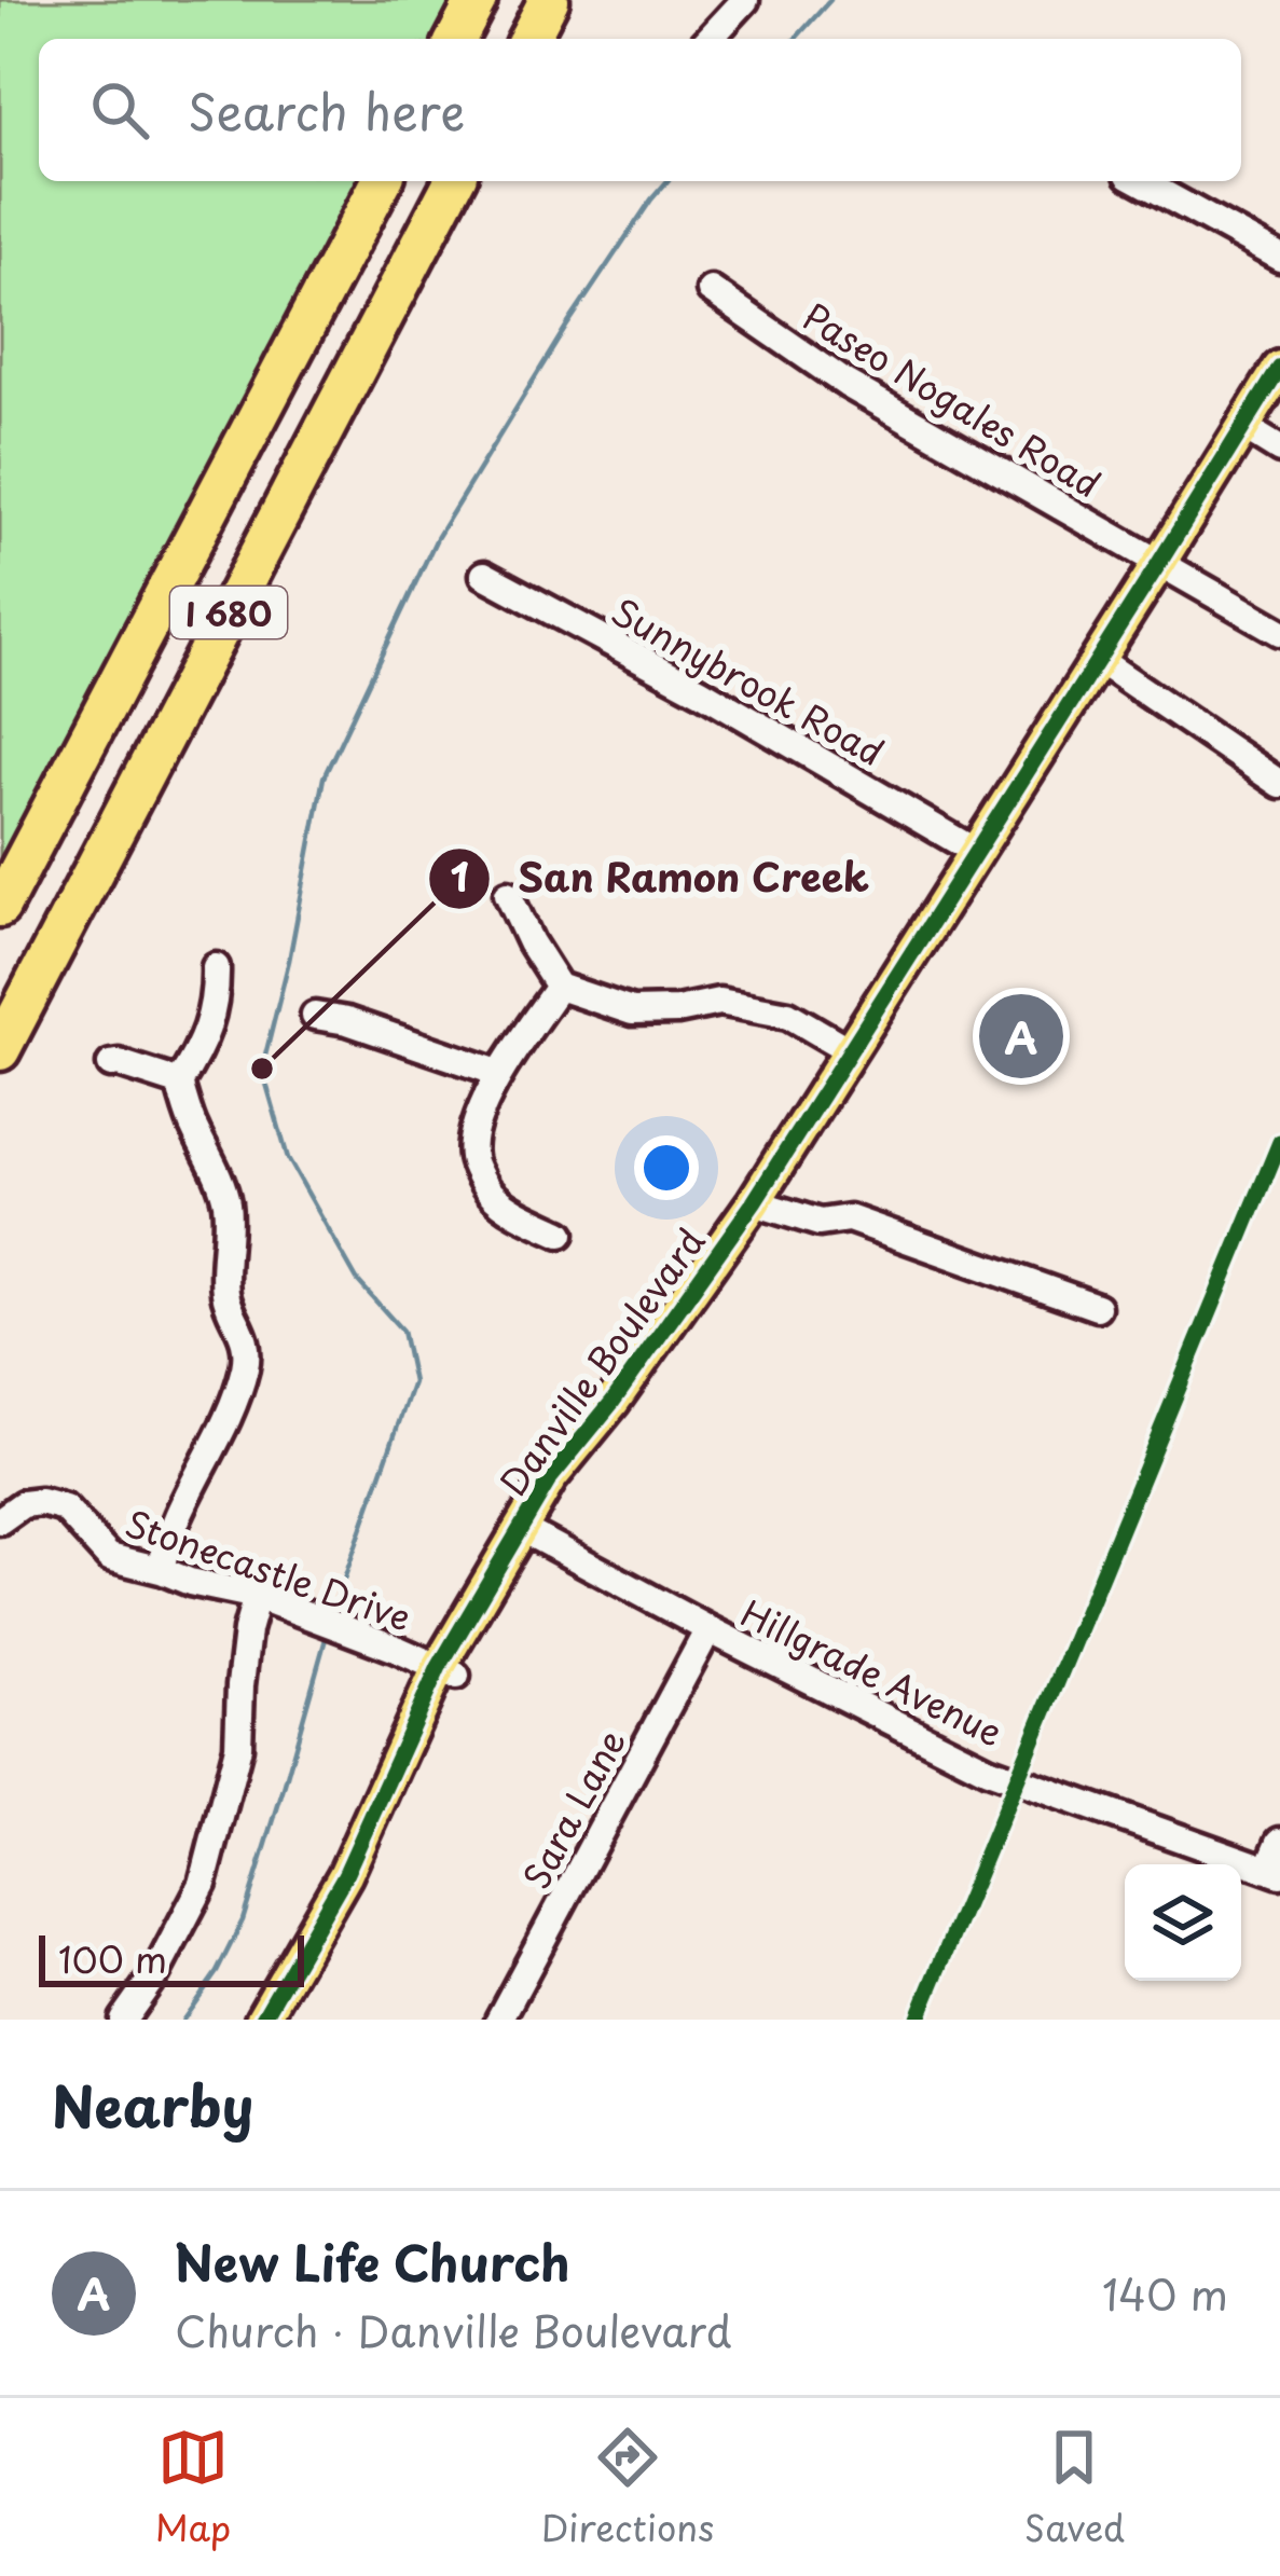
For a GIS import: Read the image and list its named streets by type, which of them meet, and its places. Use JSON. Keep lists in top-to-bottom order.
{
  "streets": {
    "highway": ["I 680"],
    "main road": ["Danville Boulevard"],
    "street": [
      "Paseo Nogales Road",
      "Sunnybrook Road",
      "Stonecastle Drive",
      "Hillgrade Avenue",
      "Sara Lane"
    ]
  },
  "crossings": [
    ["Paseo Nogales Road", "Danville Boulevard"],
    ["Sunnybrook Road", "Danville Boulevard"],
    ["Danville Boulevard", "Stonecastle Drive"],
    ["Danville Boulevard", "Hillgrade Avenue"],
    ["Hillgrade Avenue", "Sara Lane"]
  ],
  "places": ["San Ramon Creek"],
  "scale_bar": "100 m",
  "page": {
    "search": "Search here",
    "pins": "A",
    "scale": "100 m",
    "heading": "Nearby",
    "list": [
      {
        "mark": "A",
        "name": "New Life Church",
        "note": "Church · Danville Boulevard",
        "value": "140 m"
      }
    ],
    "nav": ["Map", "Directions", "Saved"]
  }
}
